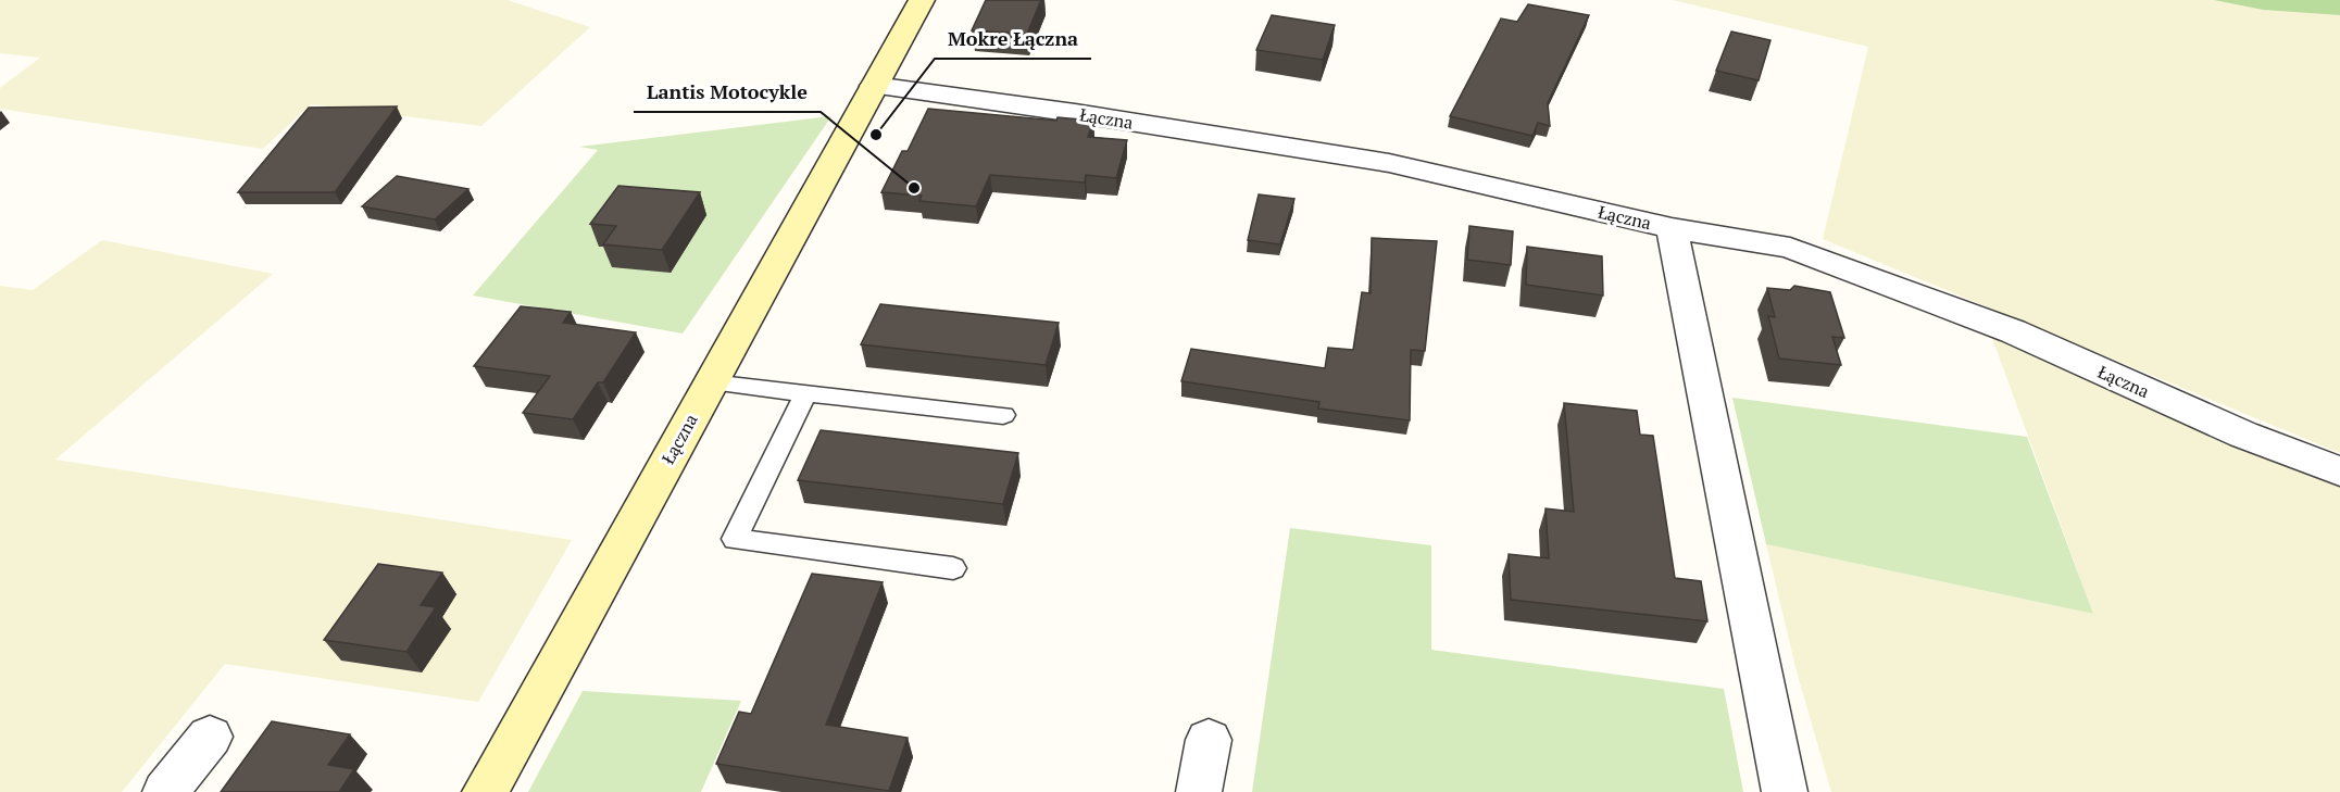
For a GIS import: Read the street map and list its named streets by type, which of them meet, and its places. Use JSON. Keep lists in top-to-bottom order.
{
  "streets": {
    "street": ["Łączna"]
  },
  "places": ["Mokre Łączna", "Lantis Motocykle"]
}
